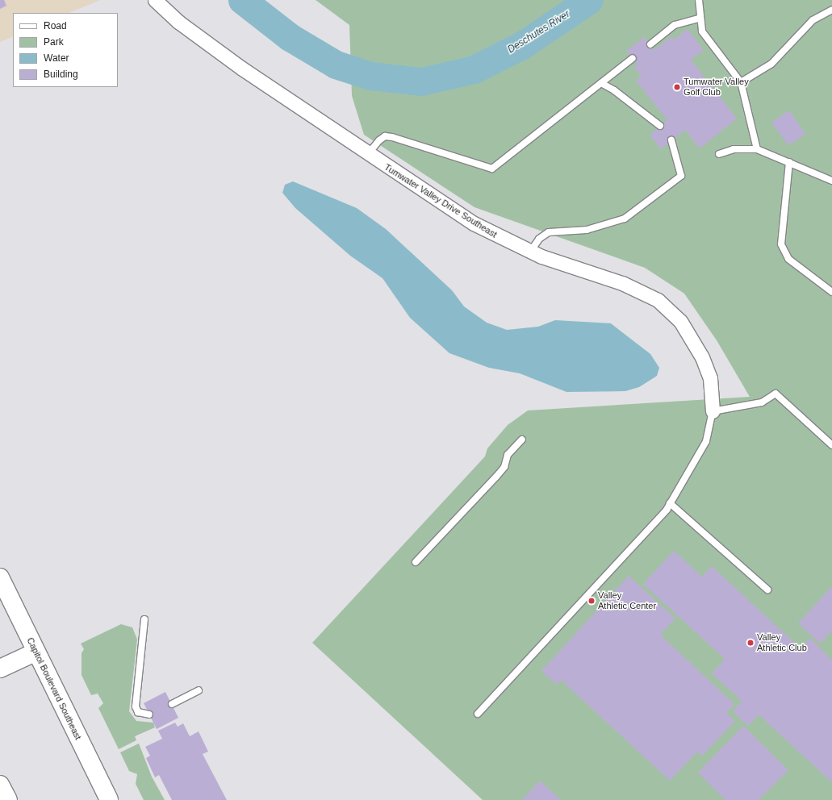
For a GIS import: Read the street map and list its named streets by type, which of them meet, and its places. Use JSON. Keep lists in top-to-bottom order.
{
  "streets": {
    "main road": ["Capitol Boulevard Southeast"],
    "street": ["Tumwater Valley Drive Southeast"]
  },
  "water": ["Deschutes River"],
  "places": ["Tumwater Valley Golf Club", "Valley Athletic Center", "Valley Athletic Club"],
  "legend": [
    "Road",
    "Park",
    "Water",
    "Building"
  ]
}
